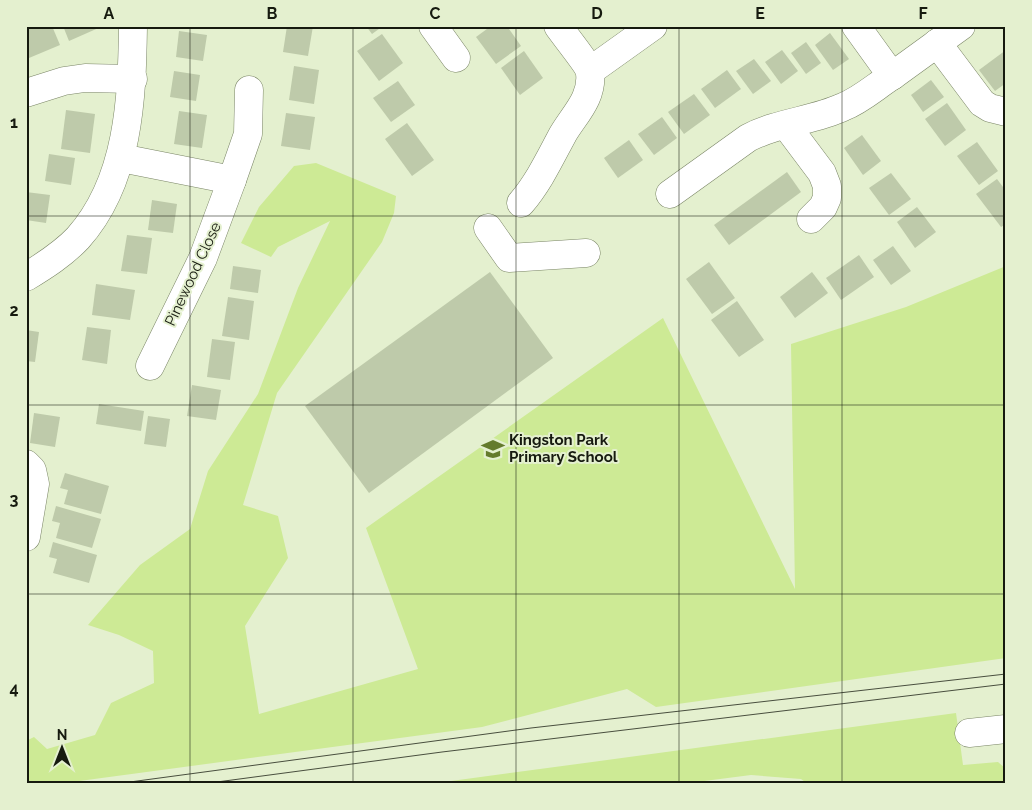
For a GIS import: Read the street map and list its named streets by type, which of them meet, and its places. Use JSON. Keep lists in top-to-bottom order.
{
  "streets": {
    "street": ["Pinewood Close"]
  },
  "places": {
    "school or university": ["Kingston Park Primary School"]
  },
  "north": "top",
  "grid": {
    "columns": [
      "A",
      "B",
      "C",
      "D",
      "E",
      "F"
    ],
    "rows": [
      "1",
      "2",
      "3",
      "4"
    ]
  }
}
